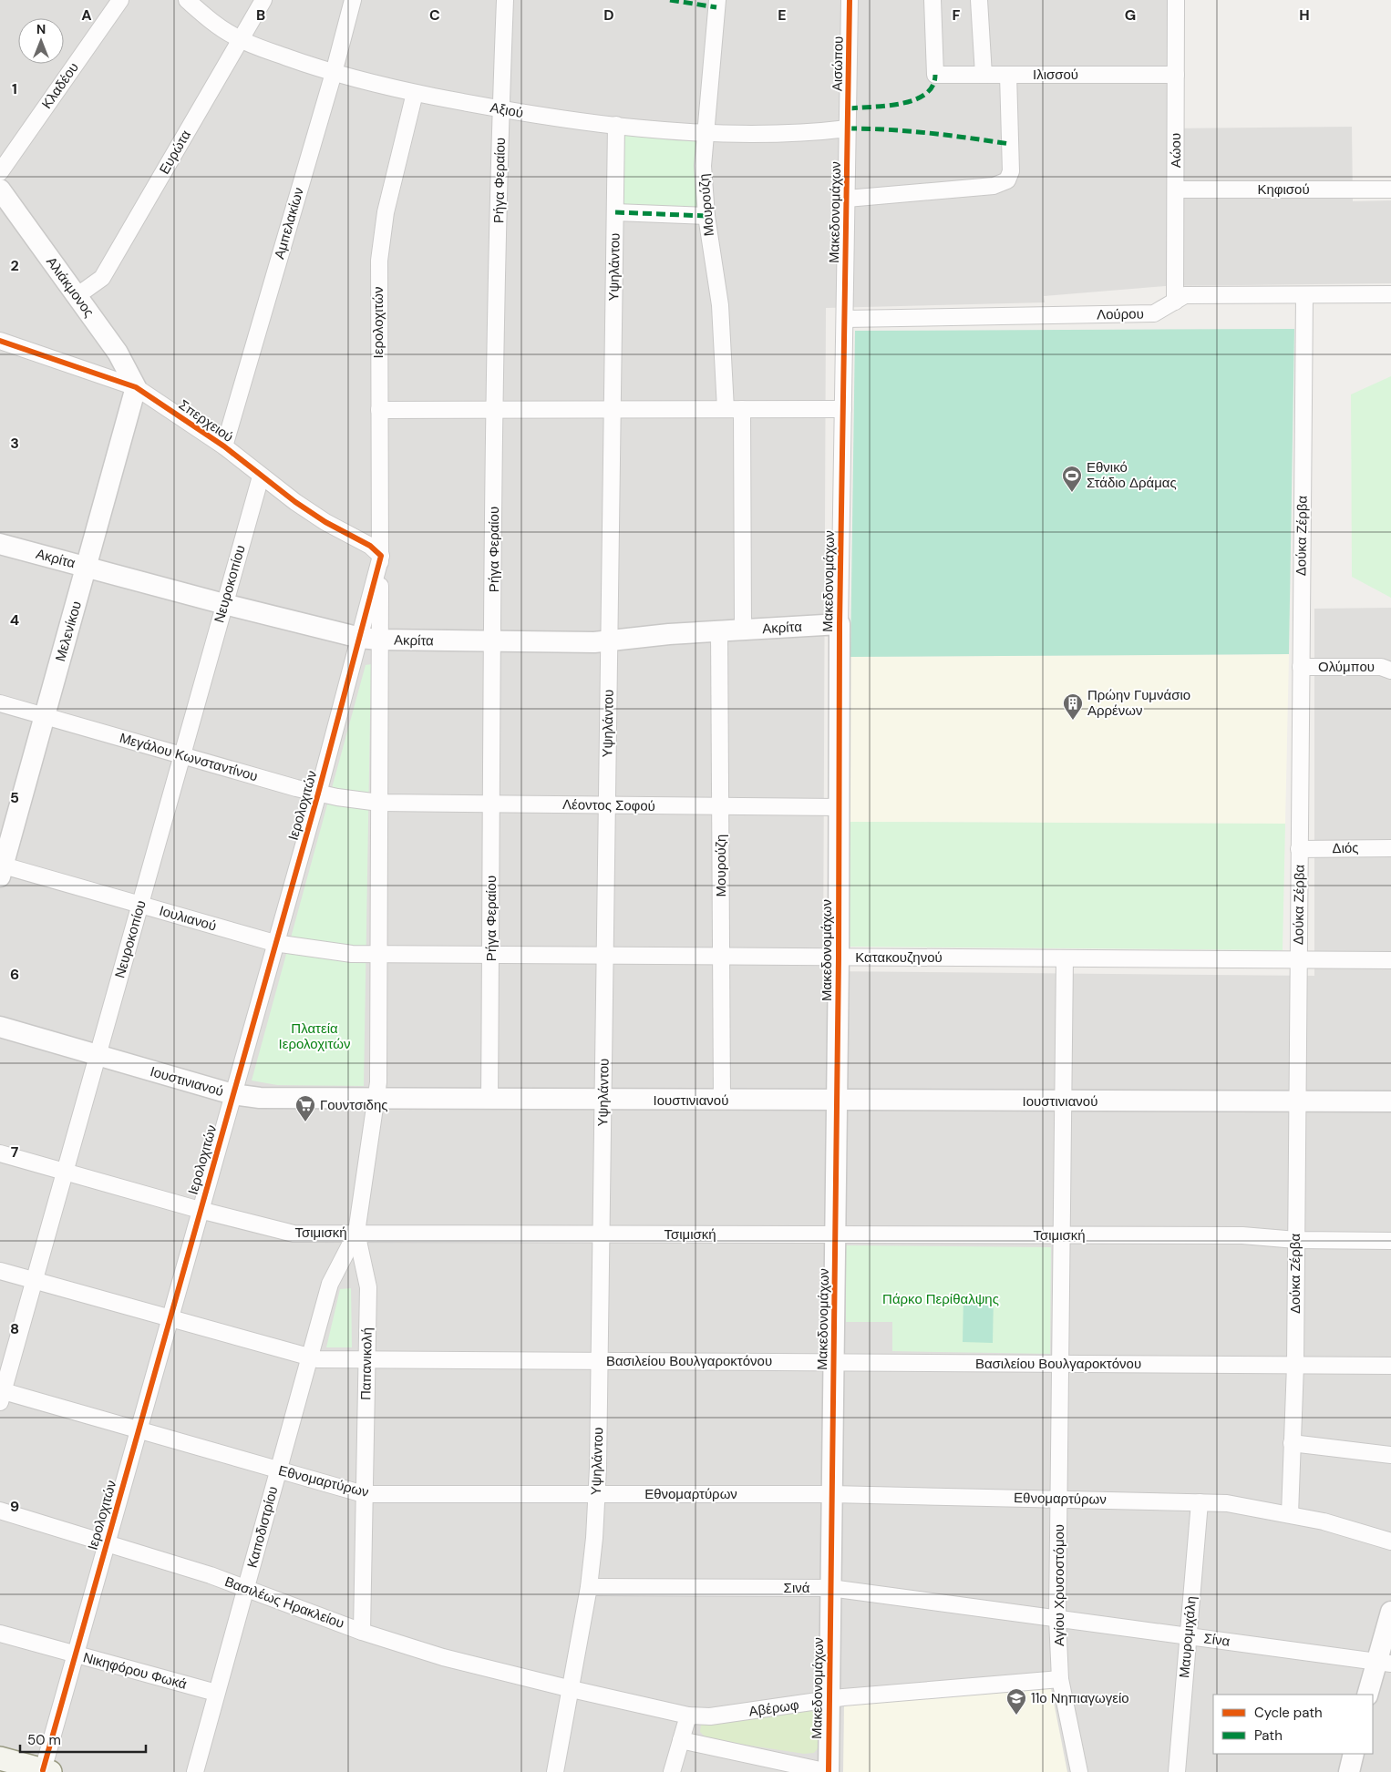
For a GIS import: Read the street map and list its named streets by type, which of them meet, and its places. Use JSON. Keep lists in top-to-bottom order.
{
  "streets": {
    "street": [
      "Αισώπου",
      "Ιλισσού",
      "Κλαδέου",
      "Αξιού",
      "Αώου",
      "Ευρώτα",
      "Ρήγα Φεραίου",
      "Κηφισού",
      "Μουρούζη",
      "Μακεδονομάχων",
      "Αμπελακίων",
      "Υψηλάντου",
      "Αλιάκμονος",
      "Λούρου",
      "Ιερολοχιτών",
      "Σπερχειού",
      "Δούκα Ζέρβα",
      "Ακρίτα",
      "Νευροκοπίου",
      "Μελενίκου",
      "Ολύμπου",
      "Μεγάλου Κωνσταντίνου",
      "Λέοντος Σοφού",
      "Διός",
      "Ιουλιανού",
      "Κατακουζηνού",
      "Ιουστινιανού",
      "Τσιμισκή",
      "Βασιλείου Βουλγαροκτόνου",
      "Παπανικολή",
      "Εθνομαρτύρων",
      "Καποδιστρίου",
      "Αγίου Χρυσοστόμου",
      "Σινά",
      "Βασιλέως Ηρακλείου",
      "Μαυρομιχάλη",
      "Σίνα",
      "Νικηφόρου Φωκά",
      "Αβέρωφ"
    ]
  },
  "crossings": [
    ["Αισώπου", "Αξιού"],
    ["Αισώπου", "Μακεδονομάχων"],
    ["Ιλισσού", "Αώου"],
    ["Αξιού", "Ευρώτα"],
    ["Αξιού", "Ρήγα Φεραίου"],
    ["Αξιού", "Μουρούζη"],
    ["Αξιού", "Μακεδονομάχων"],
    ["Αξιού", "Αμπελακίων"],
    ["Αξιού", "Υψηλάντου"],
    ["Αξιού", "Ιερολοχιτών"],
    ["Αώου", "Κηφισού"],
    ["Αώου", "Λούρου"],
    ["Ευρώτα", "Αλιάκμονος"],
    ["Ρήγα Φεραίου", "Ακρίτα"],
    ["Ρήγα Φεραίου", "Λέοντος Σοφού"],
    ["Ρήγα Φεραίου", "Κατακουζηνού"],
    ["Ρήγα Φεραίου", "Ιουστινιανού"],
    ["Μουρούζη", "Ακρίτα"],
    ["Μουρούζη", "Λέοντος Σοφού"],
    ["Μουρούζη", "Κατακουζηνού"],
    ["Μουρούζη", "Ιουστινιανού"],
    ["Μακεδονομάχων", "Λούρου"],
    ["Μακεδονομάχων", "Ακρίτα"],
    ["Μακεδονομάχων", "Λέοντος Σοφού"],
    ["Μακεδονομάχων", "Κατακουζηνού"],
    ["Μακεδονομάχων", "Ιουστινιανού"],
    ["Μακεδονομάχων", "Τσιμισκή"],
    ["Μακεδονομάχων", "Βασιλείου Βουλγαροκτόνου"],
    ["Μακεδονομάχων", "Εθνομαρτύρων"],
    ["Μακεδονομάχων", "Σινά"],
    ["Μακεδονομάχων", "Αβέρωφ"],
    ["Αμπελακίων", "Σπερχειού"],
    ["Υψηλάντου", "Ακρίτα"],
    ["Υψηλάντου", "Λέοντος Σοφού"],
    ["Υψηλάντου", "Κατακουζηνού"],
    ["Υψηλάντου", "Ιουστινιανού"],
    ["Υψηλάντου", "Τσιμισκή"],
    ["Υψηλάντου", "Βασιλείου Βουλγαροκτόνου"],
    ["Υψηλάντου", "Εθνομαρτύρων"],
    ["Υψηλάντου", "Σινά"],
    ["Υψηλάντου", "Βασιλέως Ηρακλείου"],
    ["Υψηλάντου", "Αβέρωφ"],
    ["Αλιάκμονος", "Σπερχειού"],
    ["Αλιάκμονος", "Μελενίκου"],
    ["Λούρου", "Δούκα Ζέρβα"],
    ["Ιερολοχιτών", "Σπερχειού"],
    ["Ιερολοχιτών", "Ακρίτα"],
    ["Ιερολοχιτών", "Μεγάλου Κωνσταντίνου"],
    ["Ιερολοχιτών", "Λέοντος Σοφού"],
    ["Ιερολοχιτών", "Ιουλιανού"],
    ["Ιερολοχιτών", "Κατακουζηνού"],
    ["Ιερολοχιτών", "Ιουστινιανού"],
    ["Ιερολοχιτών", "Τσιμισκή"],
    ["Ιερολοχιτών", "Βασιλείου Βουλγαροκτόνου"],
    ["Ιερολοχιτών", "Παπανικολή"],
    ["Ιερολοχιτών", "Εθνομαρτύρων"],
    ["Ιερολοχιτών", "Βασιλέως Ηρακλείου"],
    ["Ιερολοχιτών", "Νικηφόρου Φωκά"],
    ["Σπερχειού", "Νευροκοπίου"],
    ["Σπερχειού", "Μελενίκου"],
    ["Δούκα Ζέρβα", "Ολύμπου"],
    ["Δούκα Ζέρβα", "Διός"],
    ["Δούκα Ζέρβα", "Κατακουζηνού"],
    ["Δούκα Ζέρβα", "Ιουστινιανού"],
    ["Δούκα Ζέρβα", "Τσιμισκή"],
    ["Δούκα Ζέρβα", "Βασιλείου Βουλγαροκτόνου"],
    ["Δούκα Ζέρβα", "Εθνομαρτύρων"],
    ["Ακρίτα", "Νευροκοπίου"],
    ["Ακρίτα", "Μελενίκου"],
    ["Νευροκοπίου", "Μεγάλου Κωνσταντίνου"],
    ["Νευροκοπίου", "Ιουλιανού"],
    ["Νευροκοπίου", "Ιουστινιανού"],
    ["Νευροκοπίου", "Τσιμισκή"],
    ["Νευροκοπίου", "Βασιλείου Βουλγαροκτόνου"],
    ["Νευροκοπίου", "Εθνομαρτύρων"],
    ["Μελενίκου", "Μεγάλου Κωνσταντίνου"],
    ["Μελενίκου", "Ιουλιανού"],
    ["Μεγάλου Κωνσταντίνου", "Λέοντος Σοφού"],
    ["Ιουλιανού", "Κατακουζηνού"],
    ["Κατακουζηνού", "Αγίου Χρυσοστόμου"],
    ["Ιουστινιανού", "Παπανικολή"],
    ["Ιουστινιανού", "Αγίου Χρυσοστόμου"],
    ["Τσιμισκή", "Παπανικολή"],
    ["Τσιμισκή", "Καποδιστρίου"],
    ["Τσιμισκή", "Αγίου Χρυσοστόμου"],
    ["Βασιλείου Βουλγαροκτόνου", "Παπανικολή"],
    ["Βασιλείου Βουλγαροκτόνου", "Καποδιστρίου"],
    ["Βασιλείου Βουλγαροκτόνου", "Αγίου Χρυσοστόμου"],
    ["Παπανικολή", "Εθνομαρτύρων"],
    ["Παπανικολή", "Καποδιστρίου"],
    ["Παπανικολή", "Βασιλέως Ηρακλείου"],
    ["Εθνομαρτύρων", "Καποδιστρίου"],
    ["Εθνομαρτύρων", "Αγίου Χρυσοστόμου"],
    ["Εθνομαρτύρων", "Μαυρομιχάλη"],
    ["Καποδιστρίου", "Βασιλέως Ηρακλείου"],
    ["Καποδιστρίου", "Νικηφόρου Φωκά"],
    ["Αγίου Χρυσοστόμου", "Σινά"],
    ["Αγίου Χρυσοστόμου", "Σίνα"],
    ["Αγίου Χρυσοστόμου", "Αβέρωφ"],
    ["Σινά", "Σίνα"],
    ["Βασιλέως Ηρακλείου", "Αβέρωφ"],
    ["Μαυρομιχάλη", "Σίνα"]
  ],
  "parks": ["Πλατεία Ιερολοχιτών", "Πάρκο Περίθαλψης"],
  "places": {
    "sports": ["Εθνικό Στάδιο Δράμας"],
    "building": ["Πρώην Γυμνάσιο Αρρένων"],
    "supermarket": ["Γουντσιδης"],
    "school or university": ["11ο Νηπιαγωγείο"]
  },
  "legend": ["Cycle path", "Path"],
  "scale_bar": "50 m",
  "north": "top",
  "grid": {
    "columns": [
      "A",
      "B",
      "C",
      "D",
      "E",
      "F",
      "G",
      "H"
    ],
    "rows": [
      "1",
      "2",
      "3",
      "4",
      "5",
      "6",
      "7",
      "8",
      "9"
    ]
  }
}
